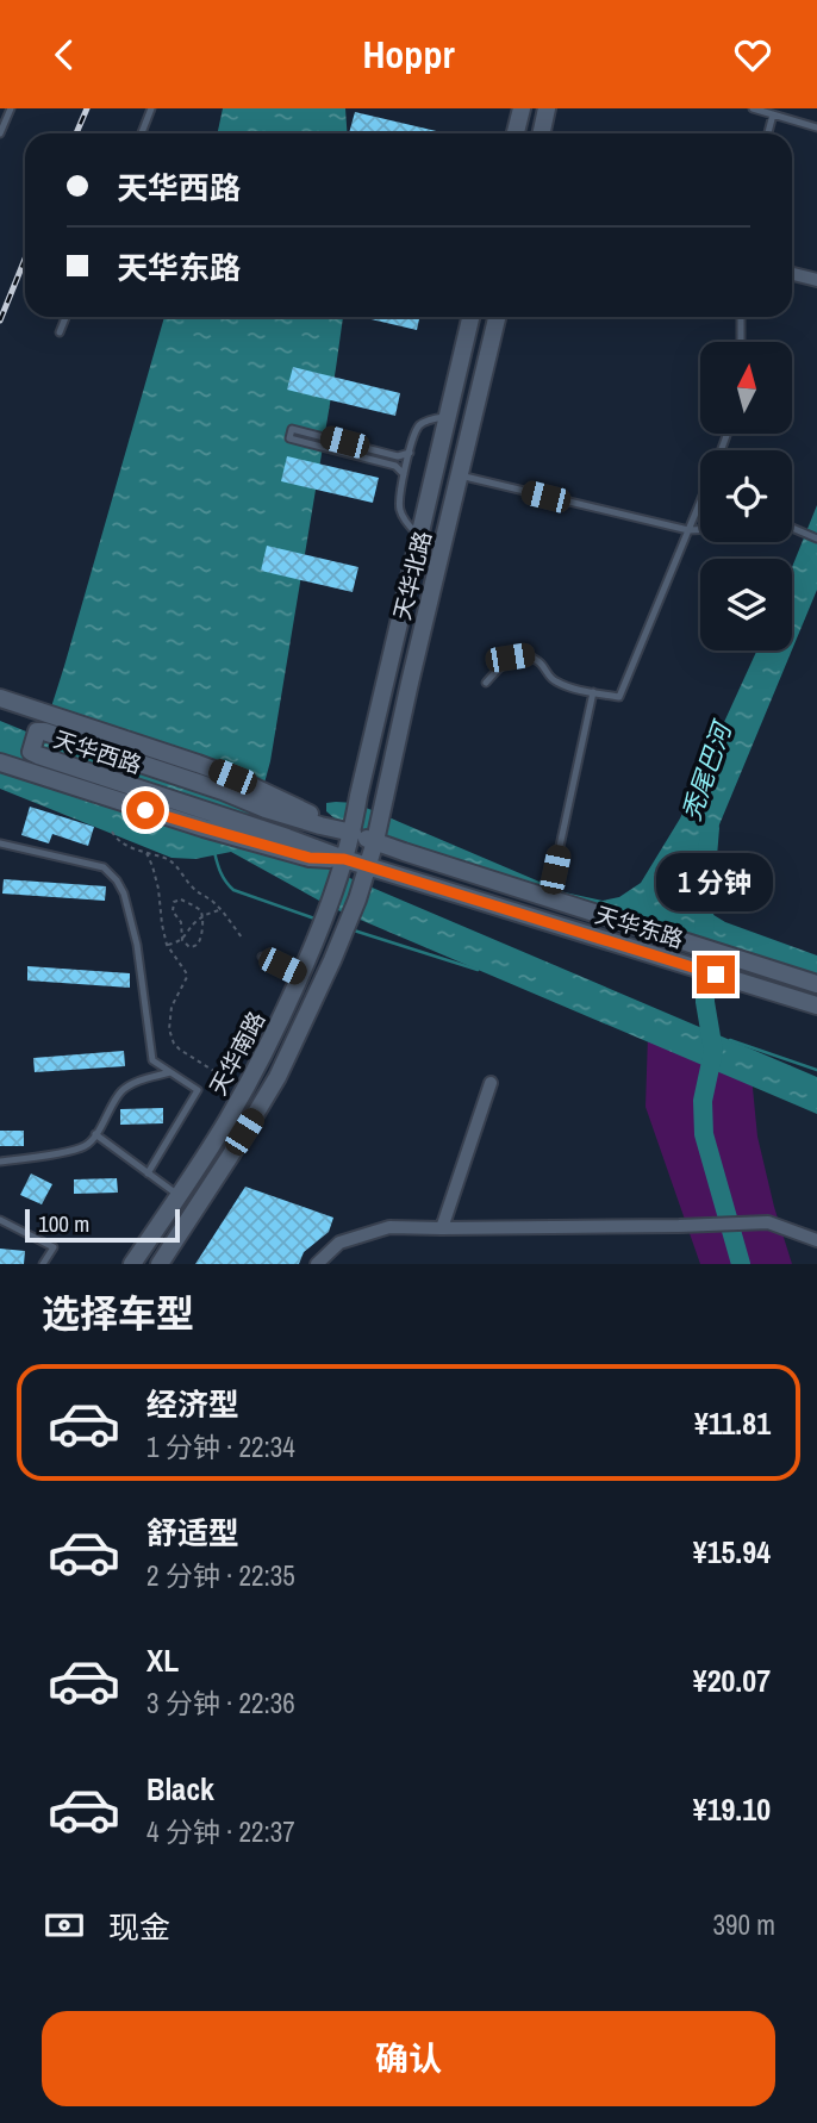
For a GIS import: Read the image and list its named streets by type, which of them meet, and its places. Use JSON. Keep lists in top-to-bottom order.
{
  "streets": {
    "main road": [
      "天华北路",
      "天华西路",
      "天华东路",
      "天华南路"
    ]
  },
  "crossings": [
    ["天华北路", "天华西路"],
    ["天华北路", "天华东路"],
    ["天华北路", "天华南路"],
    ["天华西路", "天华东路"],
    ["天华西路", "天华南路"],
    ["天华东路", "天华南路"]
  ],
  "water": ["秃尾巴河"],
  "scale_bar": "100 m",
  "north": "top",
  "page": {
    "header": "Hoppr",
    "banner": ["天华西路", "天华东路"],
    "bubble": "1 分钟",
    "scale": "100 m",
    "heading": "选择车型",
    "list": [
      {
        "name": "经济型",
        "note": "1 分钟 · 22:34",
        "value": "¥11.81"
      },
      {
        "name": "舒适型",
        "note": "2 分钟 · 22:35",
        "value": "¥15.94"
      },
      {
        "name": "XL",
        "note": "3 分钟 · 22:36",
        "value": "¥20.07"
      },
      {
        "name": "Black",
        "note": "4 分钟 · 22:37",
        "value": "¥19.10"
      }
    ],
    "pay": ["现金", "390 m"],
    "buttons": "确认"
  }
}
